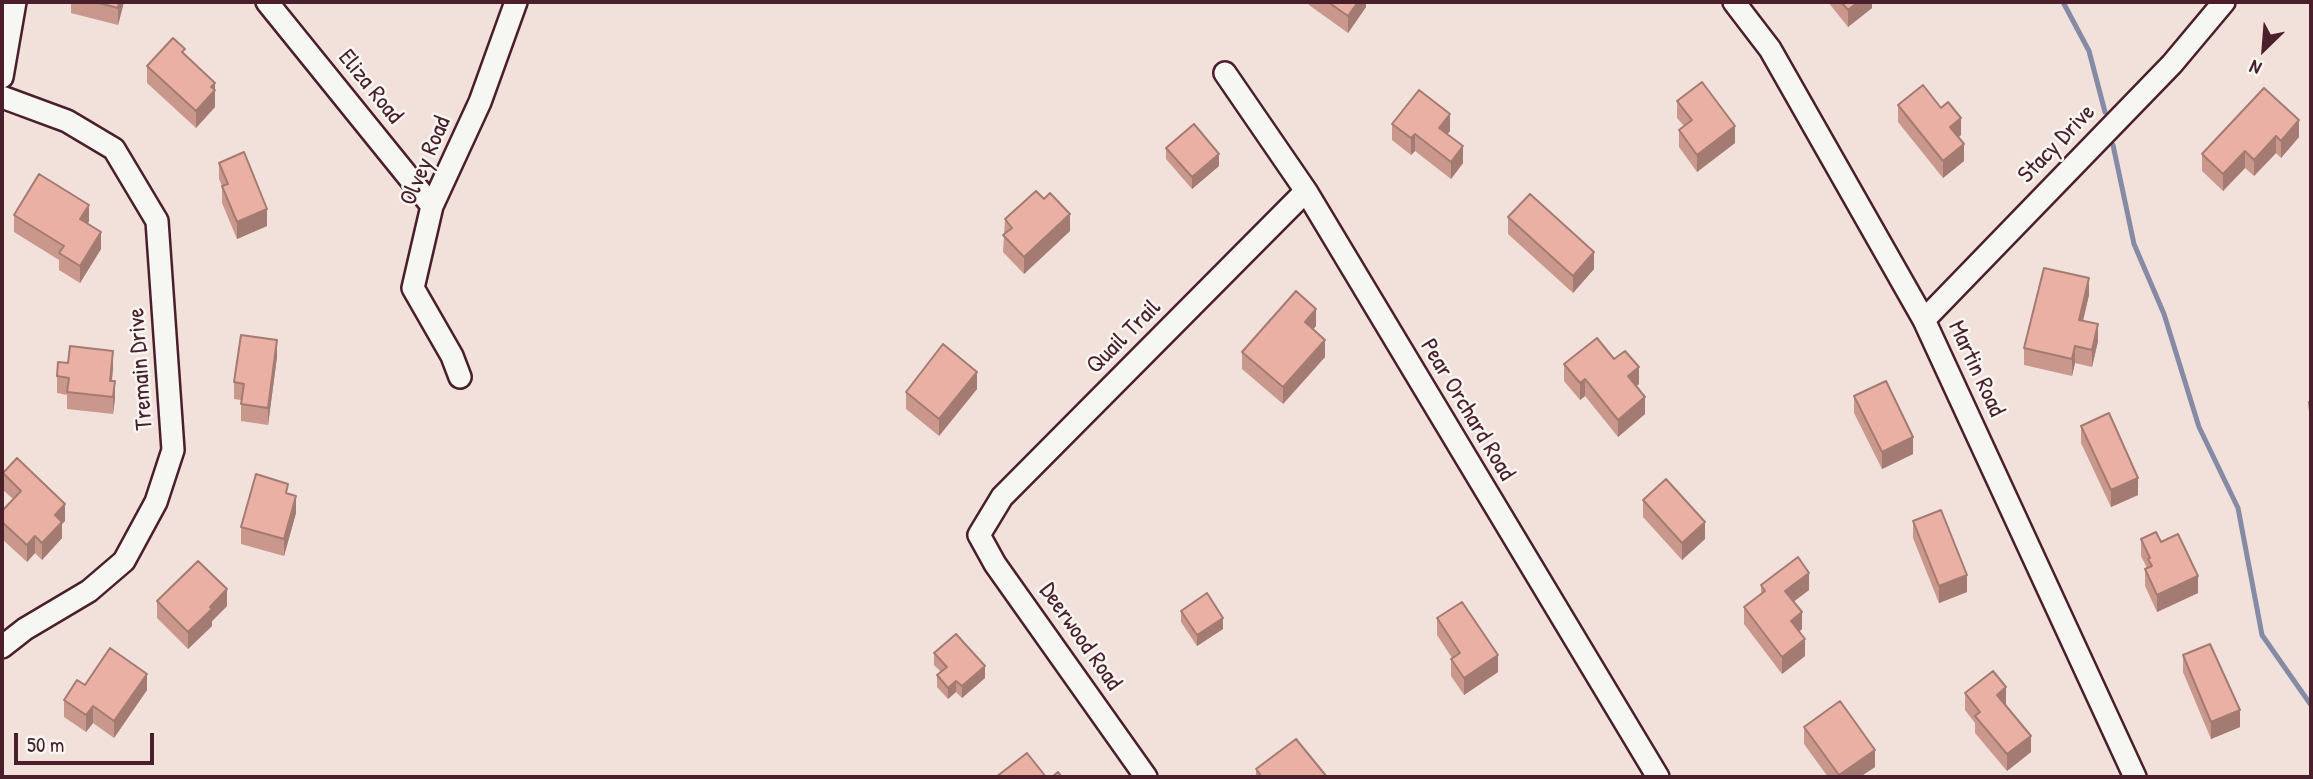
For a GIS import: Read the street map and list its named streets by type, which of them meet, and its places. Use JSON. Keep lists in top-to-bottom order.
{
  "streets": {
    "street": [
      "Eliza Road",
      "Stacy Drive",
      "Olvey Road",
      "Quail Trail",
      "Tremain Drive",
      "Martin Road",
      "Pear Orchard Road",
      "Deerwood Road"
    ]
  },
  "crossings": [
    ["Eliza Road", "Olvey Road"],
    ["Stacy Drive", "Martin Road"],
    ["Quail Trail", "Pear Orchard Road"],
    ["Quail Trail", "Deerwood Road"]
  ],
  "scale_bar": "50 m",
  "north": "bottom left"
}
